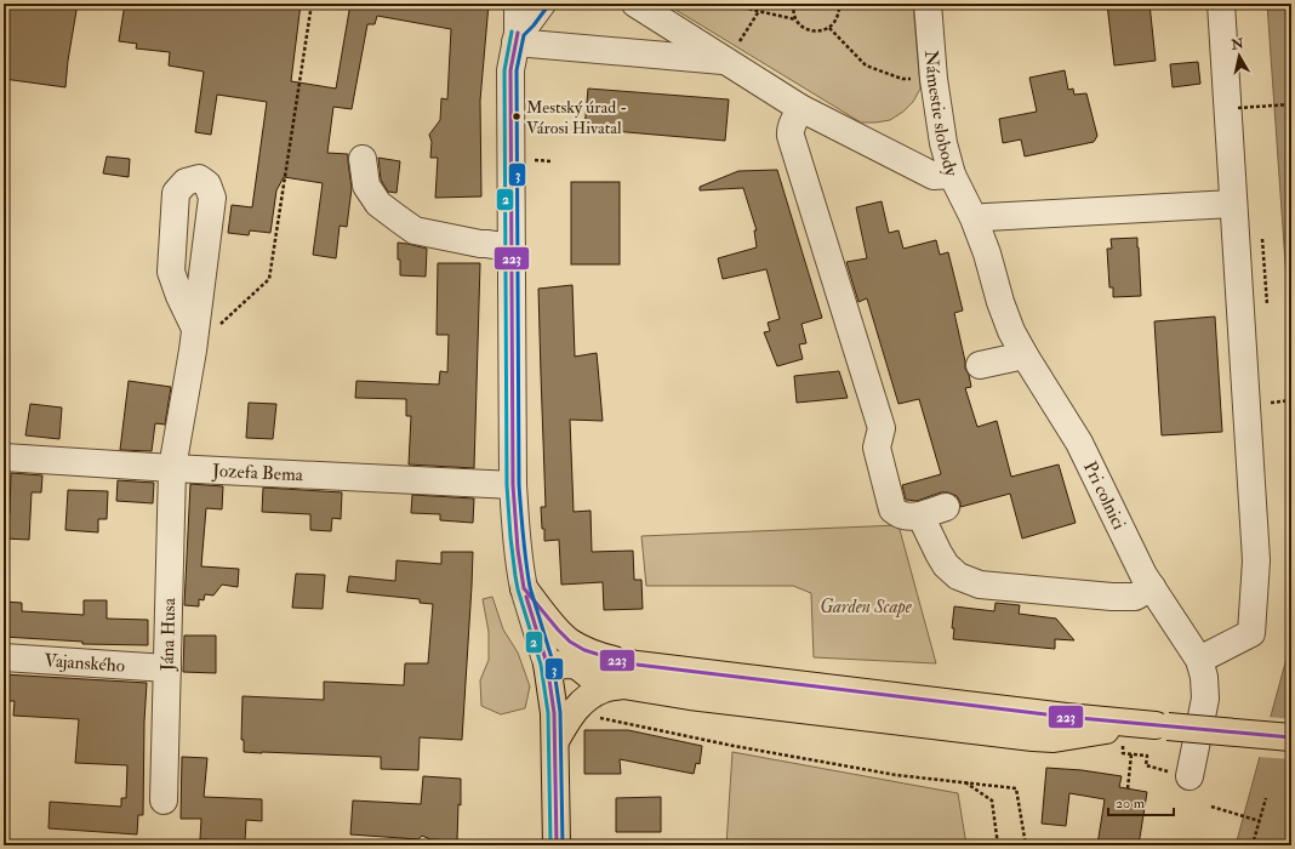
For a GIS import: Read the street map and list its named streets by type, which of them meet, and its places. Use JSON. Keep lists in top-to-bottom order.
{
  "streets": {
    "street": [
      "Námestie slobody",
      "Jozefa Bema",
      "Pri colnici",
      "Jána Husa",
      "Vajanského"
    ]
  },
  "crossings": [
    ["Námestie slobody", "Pri colnici"],
    ["Jozefa Bema", "Jána Husa"],
    ["Jána Husa", "Vajanského"]
  ],
  "parks": ["Garden Scape"],
  "places": ["Mestský úrad - Városi Hivatal"],
  "lines": ["transit line 3", "transit line 2", "transit line 223"],
  "scale_bar": "20 m",
  "north": "top"
}
